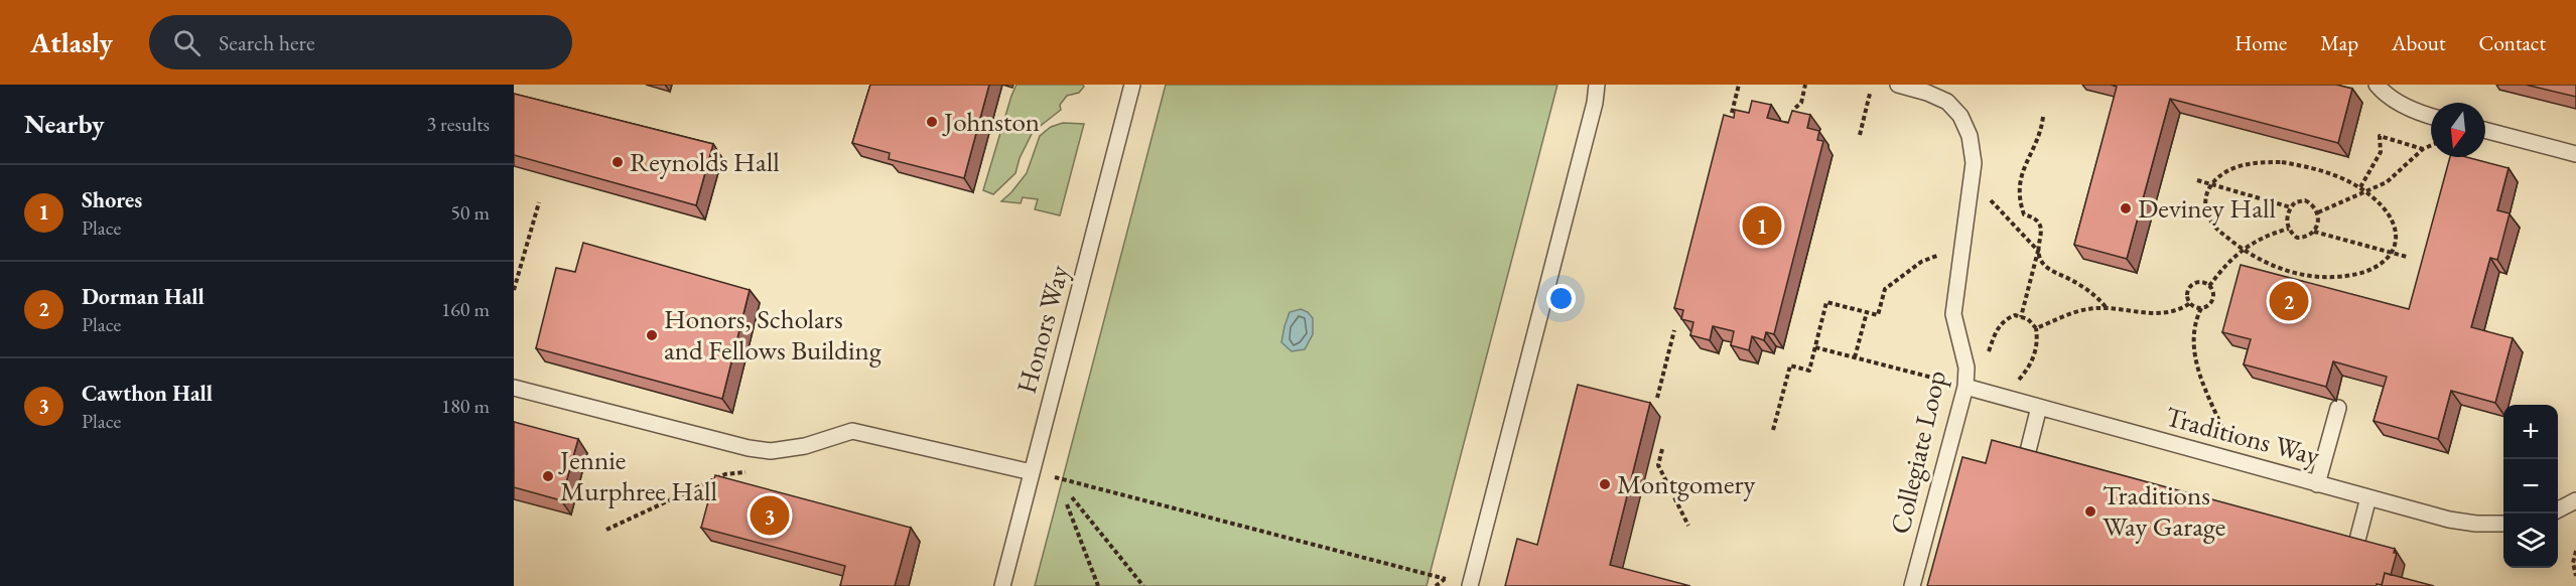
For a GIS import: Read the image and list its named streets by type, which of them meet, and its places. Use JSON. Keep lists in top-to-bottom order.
{
  "streets": {
    "lane": ["Honors Way", "Traditions Way", "Collegiate Loop"]
  },
  "crossings": [
    ["Traditions Way", "Collegiate Loop"]
  ],
  "places": [
    "Johnston",
    "Reynolds Hall",
    "Deviney Hall",
    "Honors, Scholars and Fellows Building",
    "Jennie Murphree Hall",
    "Montgomery",
    "Traditions Way Garage"
  ],
  "north": "bottom",
  "page": {
    "header": "Atlasly",
    "search": "Search here",
    "nav": [
      "Home",
      "Map",
      "About",
      "Contact"
    ],
    "heading": ["Nearby", "3 results"],
    "list": [
      {
        "mark": "1",
        "name": "Shores",
        "note": "Place",
        "value": "50 m"
      },
      {
        "mark": "2",
        "name": "Dorman Hall",
        "note": "Place",
        "value": "160 m"
      },
      {
        "mark": "3",
        "name": "Cawthon Hall",
        "note": "Place",
        "value": "180 m"
      }
    ],
    "pins": ["1", "2", "3"],
    "map_buttons": ["+", "−"]
  }
}
